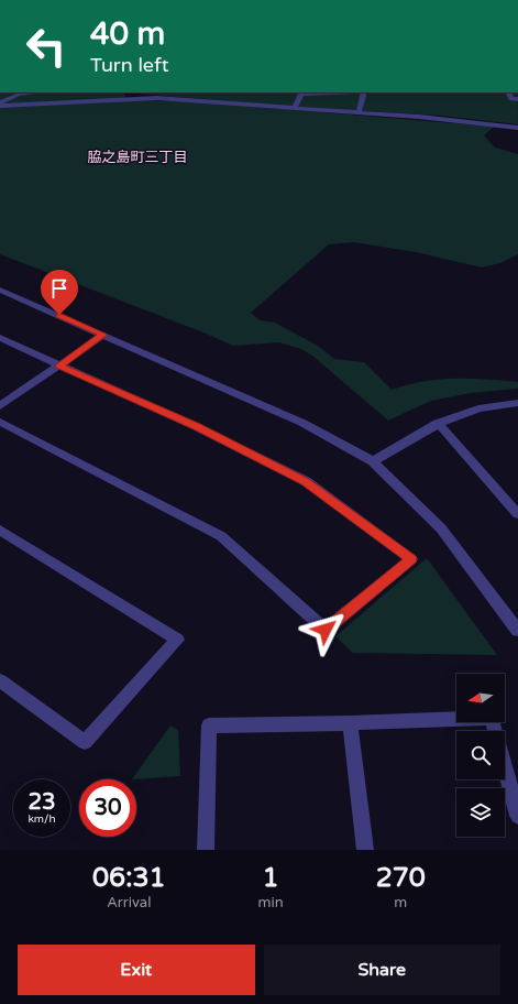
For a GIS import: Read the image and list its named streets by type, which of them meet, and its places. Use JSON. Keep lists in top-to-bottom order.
{
  "districts": ["脇之島町三丁目"],
  "north": "left",
  "page": {
    "turn": ["40 m", "Turn left"],
    "speed": "23 km/h",
    "limit": "30",
    "eta": [
      "06:31",
      "Arrival",
      "1",
      "min",
      "270",
      "m"
    ],
    "buttons": ["Exit", "Share"]
  }
}
